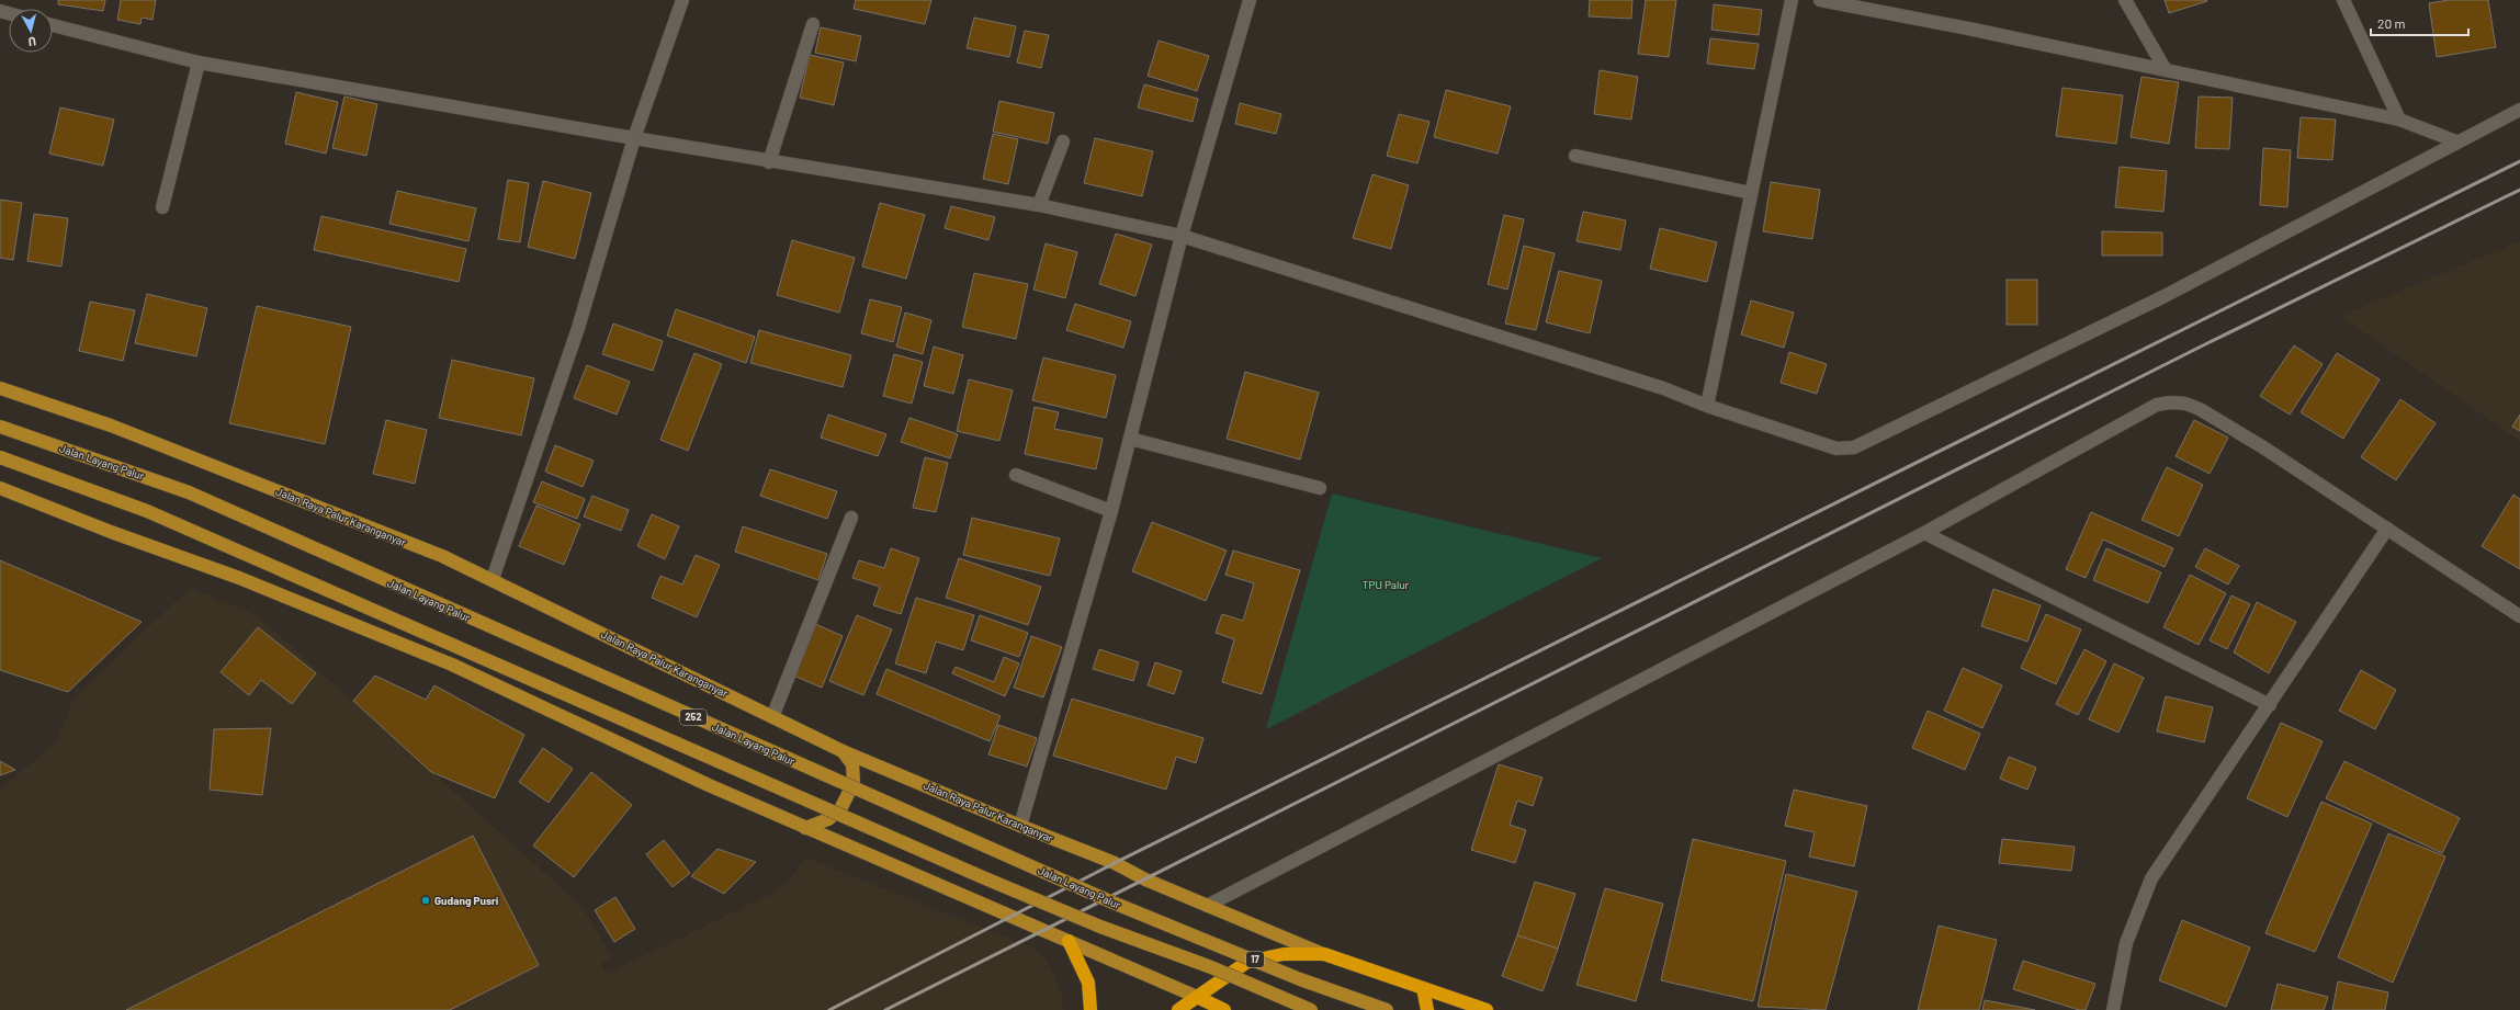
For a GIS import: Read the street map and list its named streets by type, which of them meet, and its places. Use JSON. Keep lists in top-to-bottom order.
{
  "streets": {
    "highway": ["17"],
    "main road": ["Jalan Layang Palur", "Jalan Raya Palur Karanganyar", "252"]
  },
  "crossings": [
    ["Jalan Raya Palur Karanganyar", "17"]
  ],
  "parks": ["TPU Palur"],
  "places": ["Gudang Pusri"],
  "scale_bar": "20 m",
  "north": "bottom"
}
